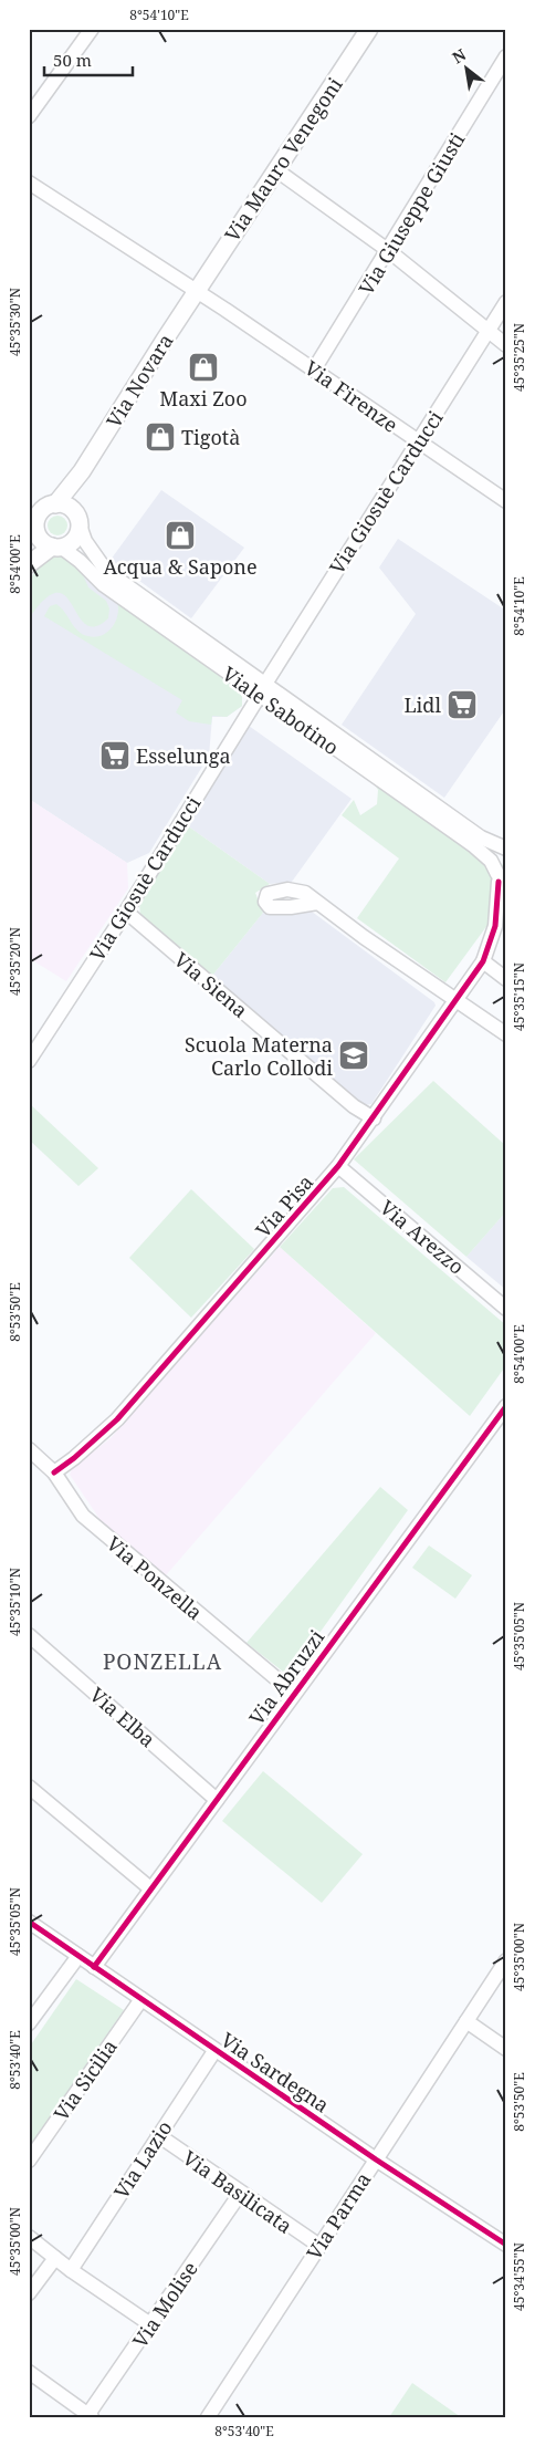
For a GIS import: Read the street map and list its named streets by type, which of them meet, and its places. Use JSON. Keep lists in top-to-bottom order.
{
  "streets": {
    "street": [
      "Via Mauro Venegoni",
      "Via Giuseppe Giusti",
      "Via Novara",
      "Via Firenze",
      "Via Giosuè Carducci",
      "Viale Sabotino",
      "Via Siena",
      "Via Pisa",
      "Via Arezzo",
      "Via Ponzella",
      "Via Abruzzi",
      "Via Elba",
      "Via Sardegna",
      "Via Sicilia",
      "Via Lazio",
      "Via Basilicata",
      "Via Parma",
      "Via Molise"
    ]
  },
  "crossings": [
    ["Via Mauro Venegoni", "Via Novara"],
    ["Via Mauro Venegoni", "Via Firenze"],
    ["Via Giuseppe Giusti", "Via Firenze"],
    ["Via Novara", "Via Firenze"],
    ["Via Novara", "Viale Sabotino"],
    ["Via Firenze", "Via Giosuè Carducci"],
    ["Via Giosuè Carducci", "Viale Sabotino"],
    ["Via Giosuè Carducci", "Via Siena"],
    ["Viale Sabotino", "Via Pisa"],
    ["Via Siena", "Via Pisa"],
    ["Via Pisa", "Via Arezzo"],
    ["Via Pisa", "Via Ponzella"],
    ["Via Ponzella", "Via Abruzzi"],
    ["Via Abruzzi", "Via Elba"],
    ["Via Abruzzi", "Via Sardegna"],
    ["Via Sardegna", "Via Sicilia"],
    ["Via Sardegna", "Via Lazio"],
    ["Via Sardegna", "Via Parma"],
    ["Via Lazio", "Via Basilicata"],
    ["Via Basilicata", "Via Parma"],
    ["Via Basilicata", "Via Molise"]
  ],
  "districts": ["PONZELLA"],
  "places": {
    "shop": ["Maxi Zoo", "Tigotà", "Acqua & Sapone"],
    "supermarket": ["Lidl", "Esselunga"],
    "school or university": ["Scuola Materna Carlo Collodi"]
  },
  "scale_bar": "50 m",
  "north": "top left",
  "coordinates": [
    "8°54'10\"E",
    "45°35'30\"N",
    "45°35'25\"N",
    "8°54'00\"E",
    "45°35'20\"N",
    "45°35'15\"N",
    "8°53'50\"E",
    "45°35'10\"N",
    "45°35'05\"N",
    "45°35'00\"N",
    "8°53'40\"E",
    "45°34'55\"N"
  ]
}
